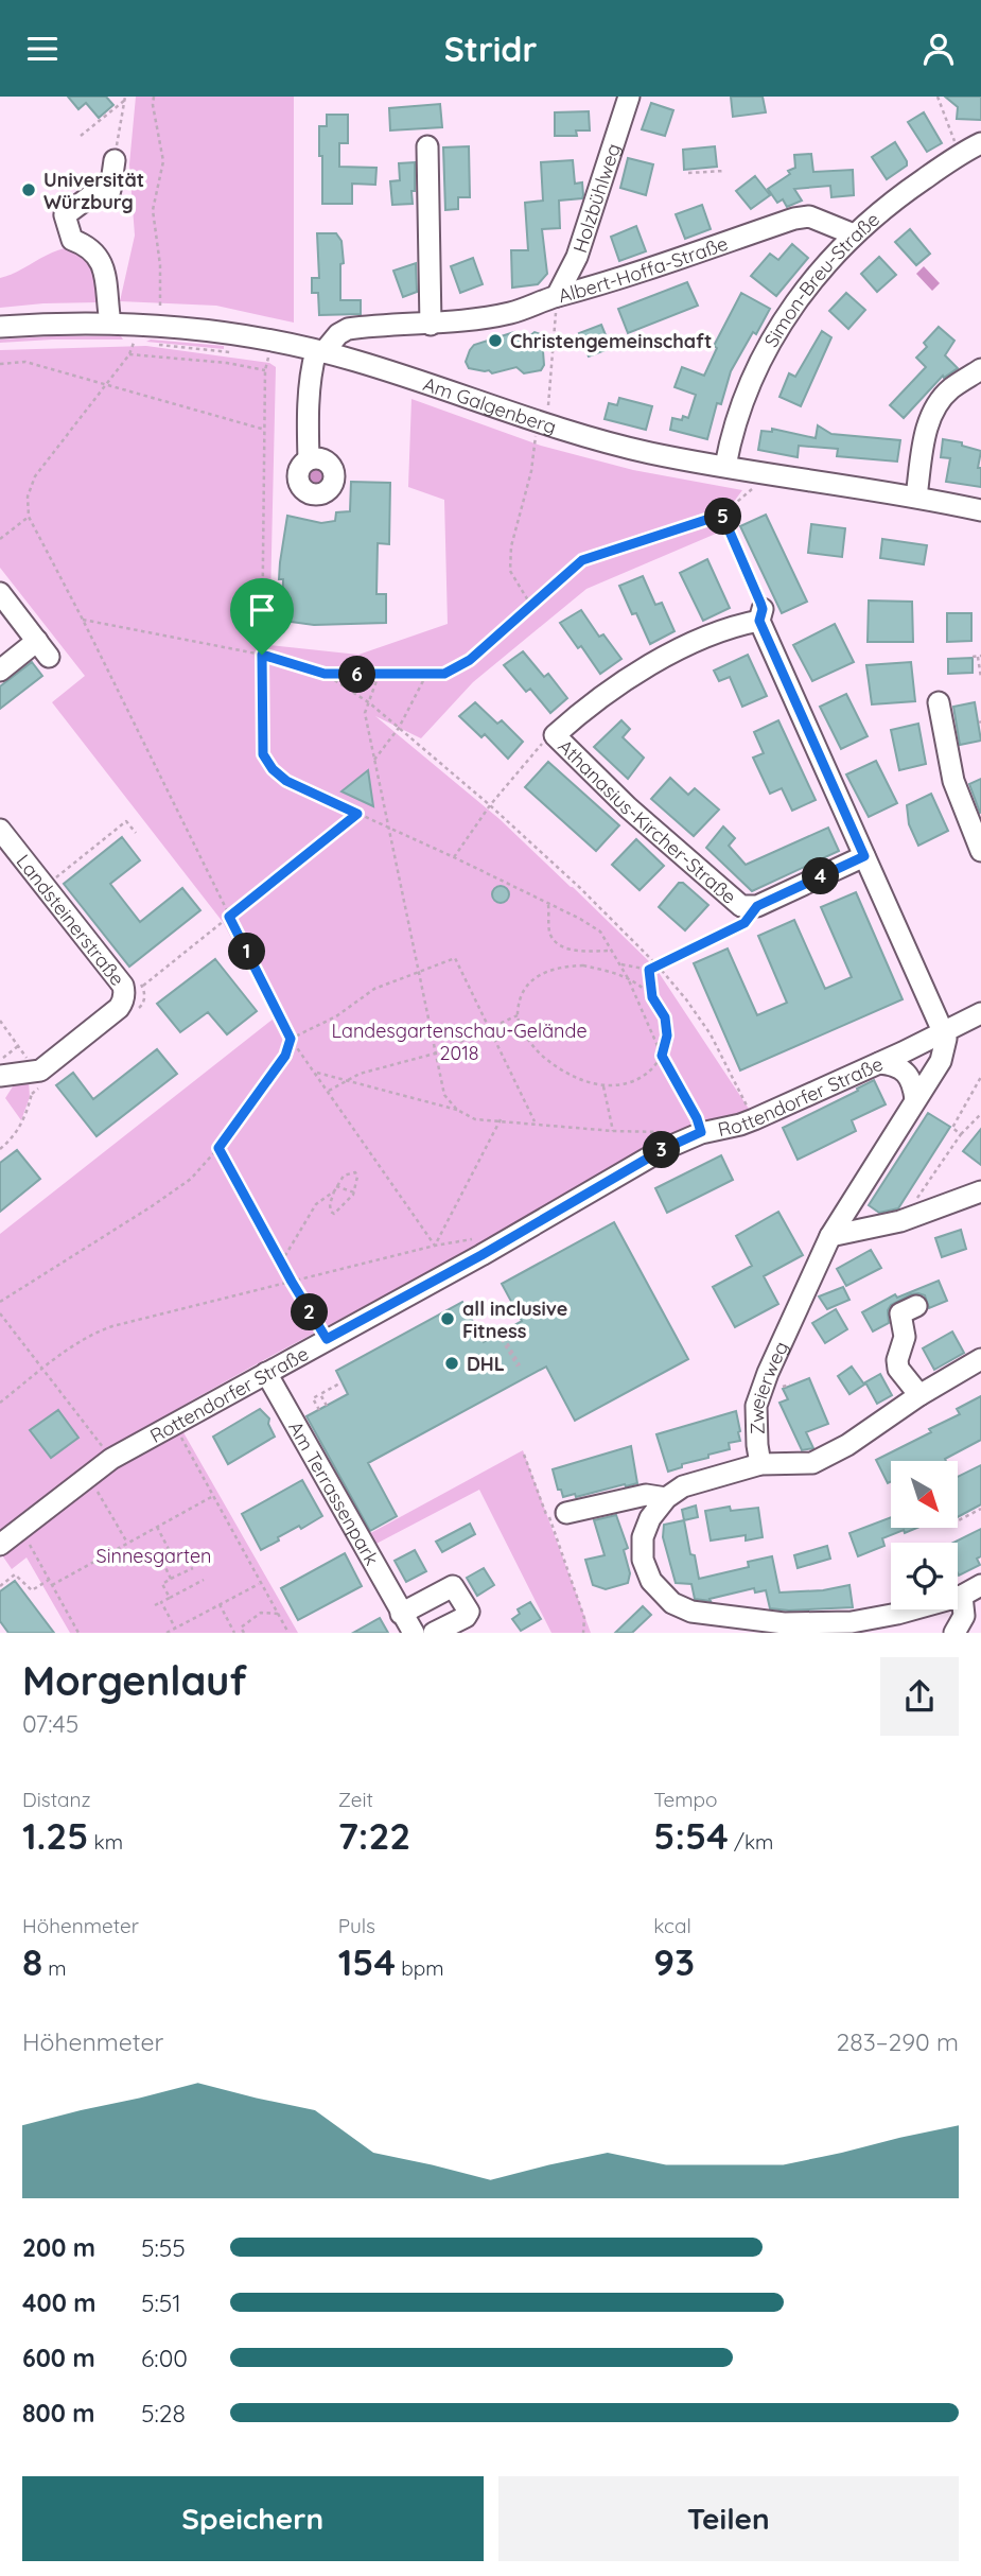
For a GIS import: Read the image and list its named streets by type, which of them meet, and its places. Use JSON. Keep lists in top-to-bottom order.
{
  "streets": {
    "street": [
      "Holzbühlweg",
      "Albert-Hoffa-Straße",
      "Simon-Breu-Straße",
      "Am Galgenberg",
      "Athanasius-Kircher-Straße",
      "Landsteinerstraße",
      "Rottendorfer Straße",
      "Zweierweg",
      "Am Terrassenpark"
    ]
  },
  "crossings": [
    ["Holzbühlweg", "Albert-Hoffa-Straße"],
    ["Albert-Hoffa-Straße", "Simon-Breu-Straße"],
    ["Albert-Hoffa-Straße", "Am Galgenberg"],
    ["Simon-Breu-Straße", "Am Galgenberg"],
    ["Rottendorfer Straße", "Zweierweg"],
    ["Rottendorfer Straße", "Am Terrassenpark"]
  ],
  "parks": ["Landesgartenschau-Gelände 2018", "Sinnesgarten"],
  "places": [
    "Universität Würzburg",
    "Christengemeinschaft",
    "all inclusive Fitness",
    "DHL"
  ],
  "north": "bottom right",
  "page": {
    "header": "Stridr",
    "pins": [
      "5",
      "6",
      "4",
      "1",
      "3",
      "2"
    ],
    "heading": ["Morgenlauf", "07:45"],
    "stats": [
      ["Distanz", "1.25 km"],
      ["Zeit", "7:22"],
      ["Tempo", "5:54 /km"],
      ["Höhenmeter", "8 m"],
      ["Puls", "154 bpm"],
      ["kcal", "93"]
    ],
    "chart": ["Höhenmeter", "283–290 m"],
    "list": [
      {
        "name": "200 m",
        "note": "5:55"
      },
      {
        "name": "400 m",
        "note": "5:51"
      },
      {
        "name": "600 m",
        "note": "6:00"
      },
      {
        "name": "800 m",
        "note": "5:28"
      }
    ],
    "buttons": ["Speichern", "Teilen"]
  }
}
